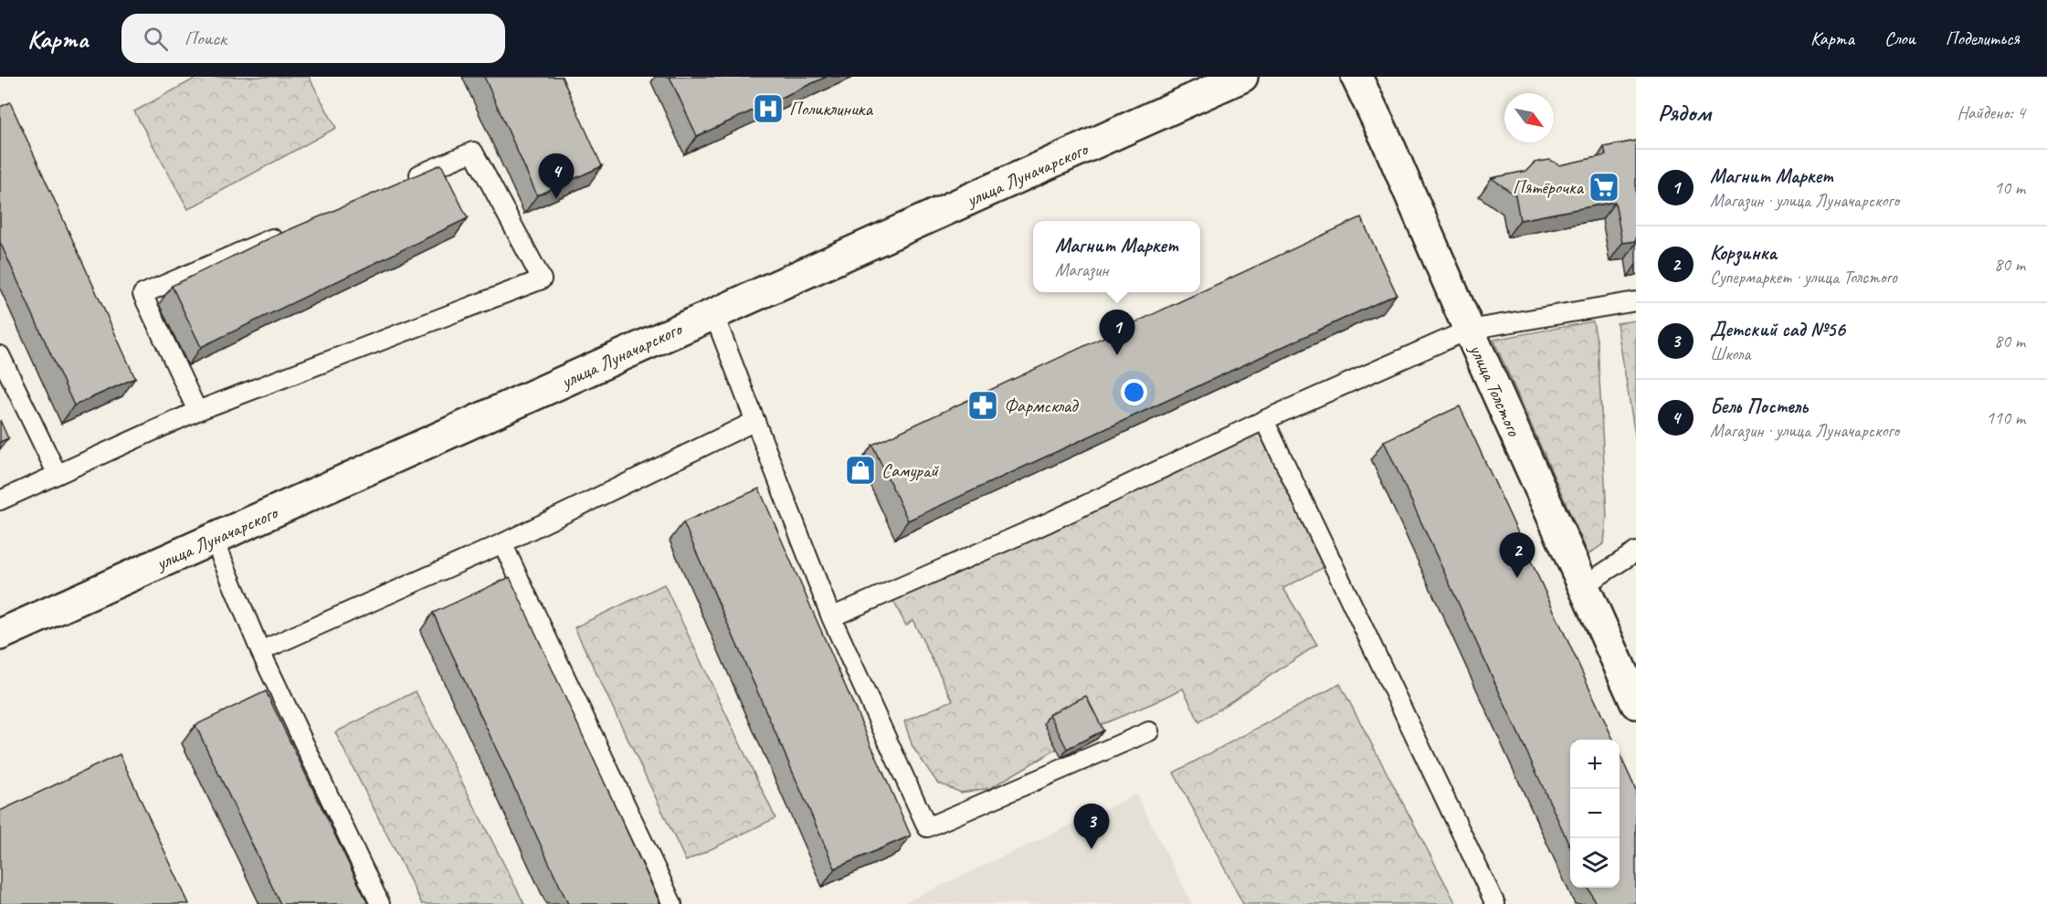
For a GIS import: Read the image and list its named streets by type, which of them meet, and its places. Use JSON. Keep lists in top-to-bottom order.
{
  "streets": {
    "main road": ["улица Луначарского", "улица Толстого"]
  },
  "places": {
    "hospital": ["Поликлиника"],
    "supermarket": ["Пятёрочка"],
    "pharmacy": ["Фармсклад"],
    "shop": ["Самурай"]
  },
  "north": "bottom right",
  "page": {
    "header": "Карта",
    "search": "Поиск",
    "nav": ["Карта", "Слои", "Поделиться"],
    "heading": ["Рядом", "Найдено: 4"],
    "list": [
      {
        "mark": "1",
        "name": "Магнит Маркет",
        "note": "Магазин · улица Луначарского",
        "value": "10 m"
      },
      {
        "mark": "2",
        "name": "Корзинка",
        "note": "Супермаркет · улица Толстого",
        "value": "80 m"
      },
      {
        "mark": "3",
        "name": "Детский сад №56",
        "note": "Школа",
        "value": "80 m"
      },
      {
        "mark": "4",
        "name": "Бель Постель",
        "note": "Магазин · улица Луначарского",
        "value": "110 m"
      }
    ],
    "pins": [
      "4",
      "1",
      "2",
      "3"
    ],
    "popup": ["Магнит Маркет", "Магазин"],
    "map_buttons": ["+", "−"]
  }
}
